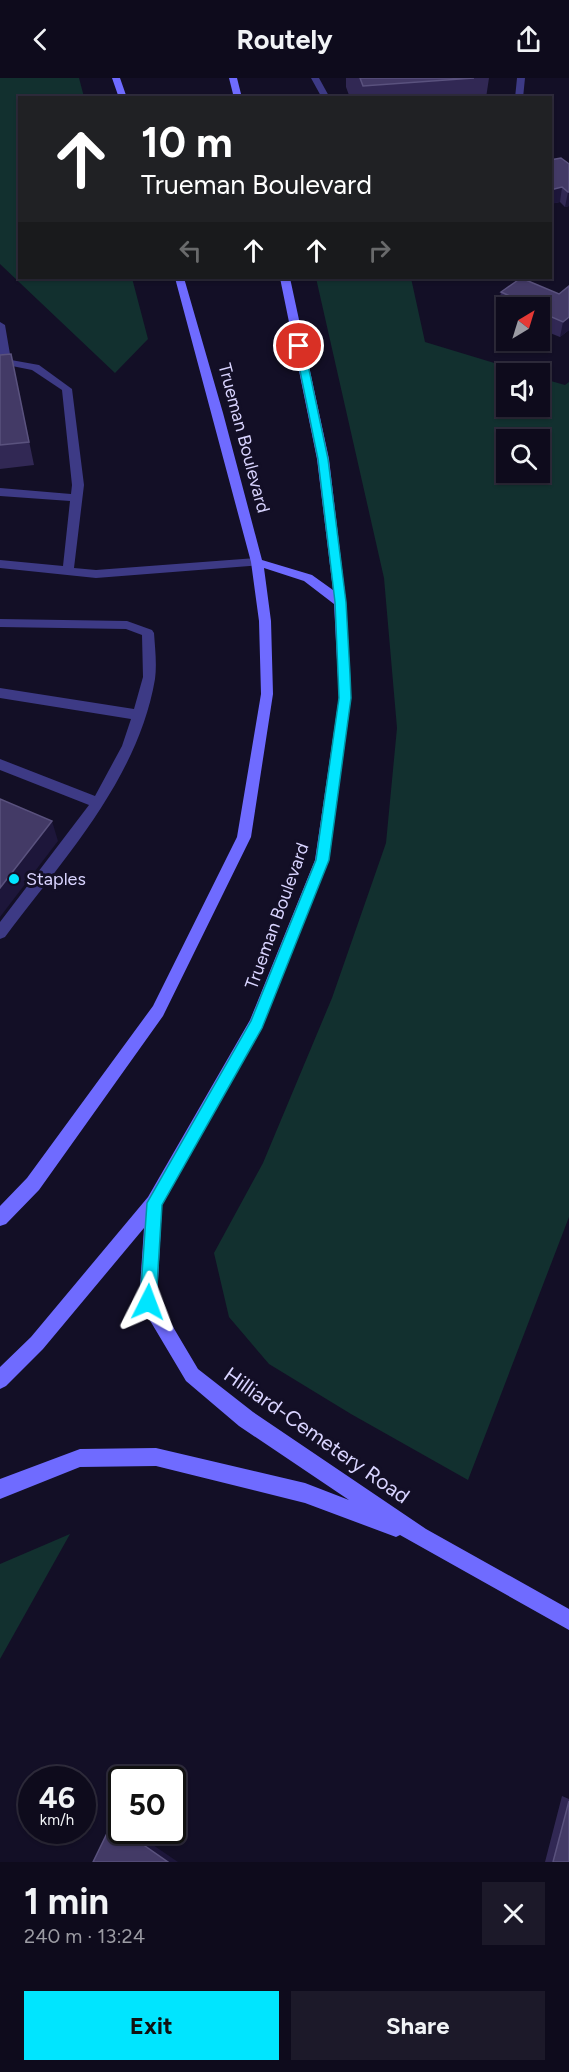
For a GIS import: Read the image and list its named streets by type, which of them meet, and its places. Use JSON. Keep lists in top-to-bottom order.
{
  "streets": {
    "main road": ["Trueman Boulevard", "Hilliard-Cemetery Road"]
  },
  "crossings": [
    ["Trueman Boulevard", "Hilliard-Cemetery Road"]
  ],
  "places": ["Staples"],
  "north": "top right",
  "page": {
    "header": "Routely",
    "turn": ["10 m", "Trueman Boulevard"],
    "speed": "46 km/h",
    "limit": "50",
    "heading": ["1 min", "240 m · 13:24"],
    "buttons": ["Exit", "Share"]
  }
}
